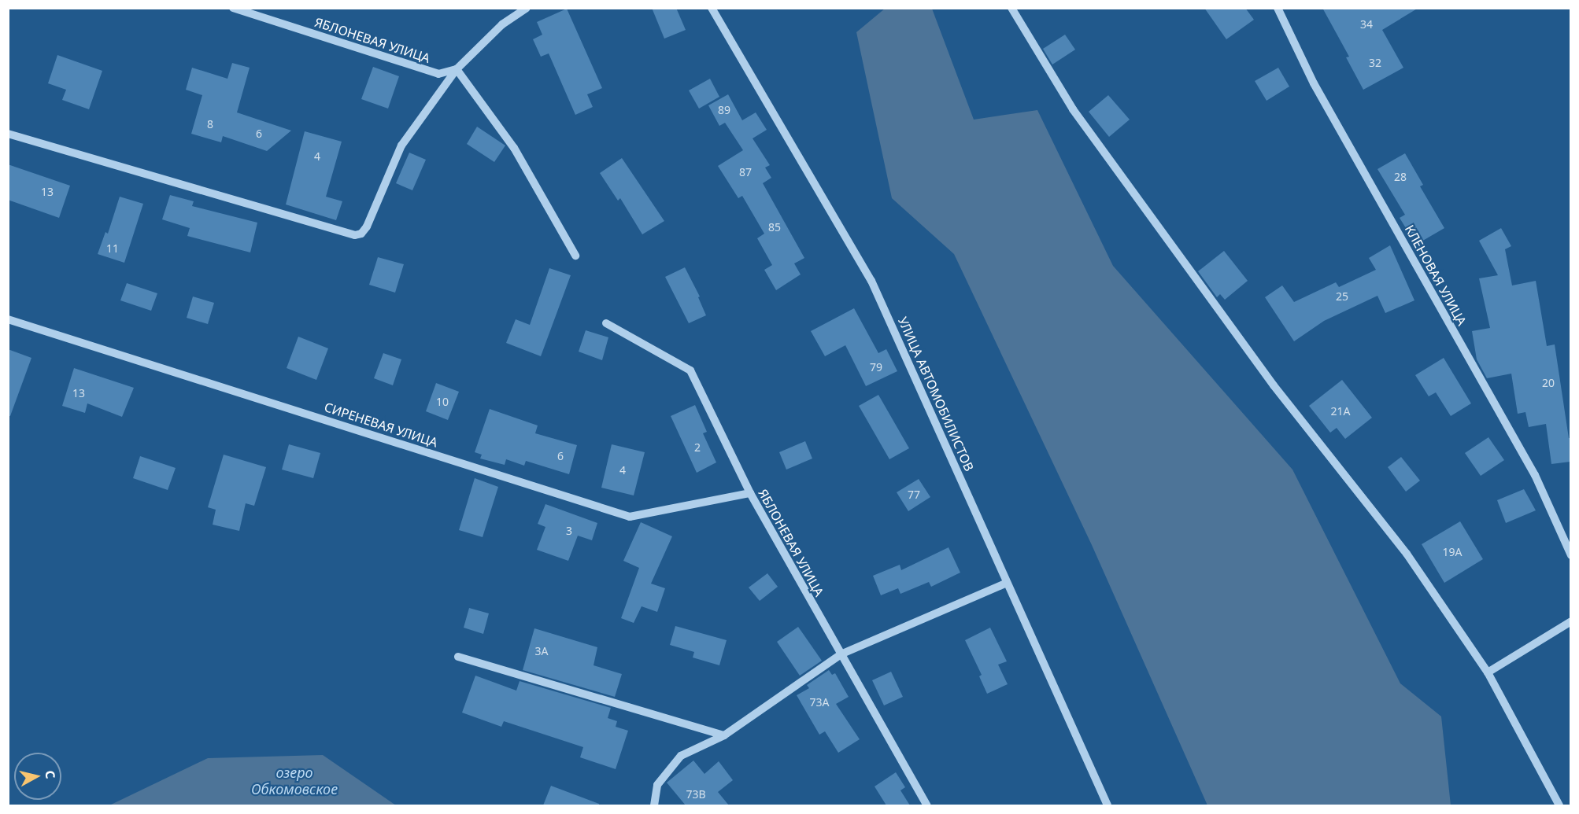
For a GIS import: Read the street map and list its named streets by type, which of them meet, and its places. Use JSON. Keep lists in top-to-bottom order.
{
  "streets": {
    "street": [
      "ЯБЛОНЕВАЯ УЛИЦА",
      "КЛЕНОВАЯ УЛИЦА",
      "УЛИЦА АВТОМОБИЛИСТОВ",
      "СИРЕНЕВАЯ УЛИЦА"
    ]
  },
  "crossings": [
    ["ЯБЛОНЕВАЯ УЛИЦА", "СИРЕНЕВАЯ УЛИЦА"]
  ],
  "water": ["озеро Обкомовское"],
  "house_numbers": [
    "34",
    "32",
    "89",
    "8",
    "6",
    "4",
    "87",
    "28",
    "13",
    "85",
    "11",
    "25",
    "79",
    "20",
    "13",
    "10",
    "21А",
    "2",
    "6",
    "4",
    "77",
    "3",
    "19А",
    "3А",
    "73А",
    "73В"
  ],
  "north": "right"
}
